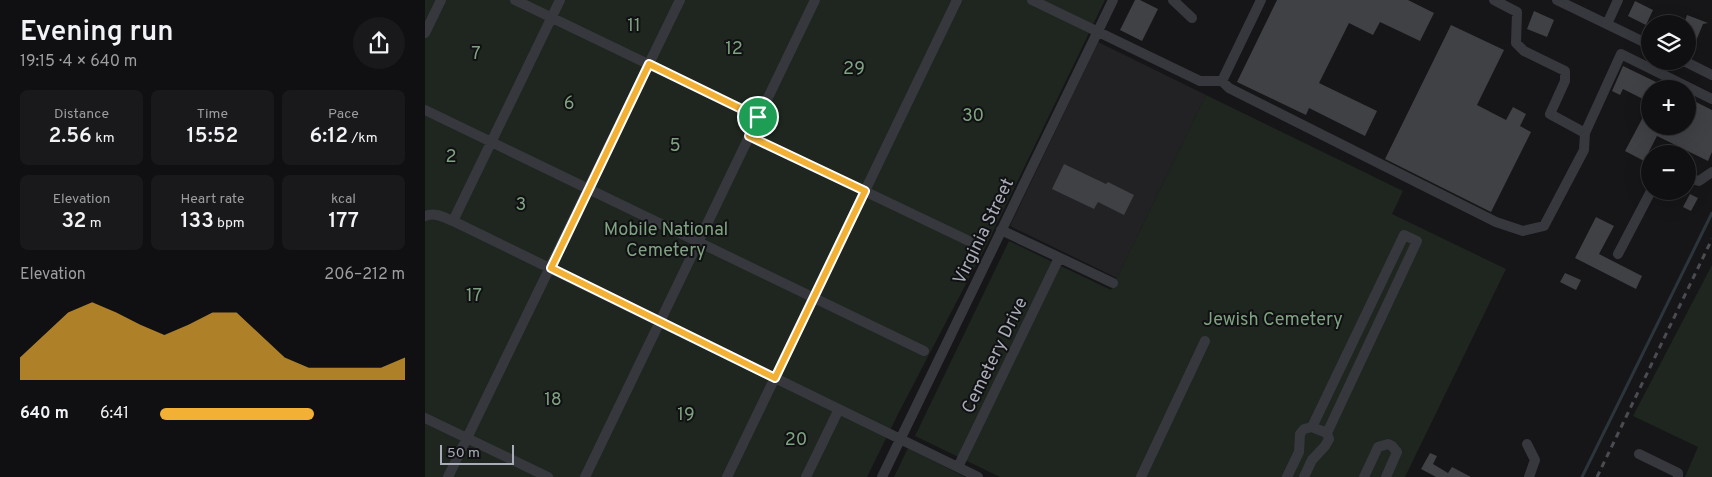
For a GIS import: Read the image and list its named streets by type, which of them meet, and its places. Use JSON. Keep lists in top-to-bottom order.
{
  "streets": {
    "street": ["Virginia Street", "Cemetery Drive"]
  },
  "parks": [
    "11",
    "12",
    "7",
    "29",
    "6",
    "30",
    "5",
    "2",
    "3",
    "Mobile National Cemetery",
    "17",
    "Jewish Cemetery",
    "18",
    "19",
    "20"
  ],
  "scale_bar": "50 m",
  "page": {
    "heading": ["Evening run", "19:15 · 4 × 640 m"],
    "map_buttons": ["+", "−"],
    "stats": [
      ["Distance", "2.56 km"],
      ["Time", "15:52"],
      ["Pace", "6:12 /km"],
      ["Elevation", "32 m"],
      ["Heart rate", "133 bpm"],
      ["kcal", "177"]
    ],
    "chart": ["Elevation", "206–212 m"],
    "list": [
      {
        "name": "640 m",
        "note": "6:41"
      }
    ],
    "scale": "50 m"
  }
}
